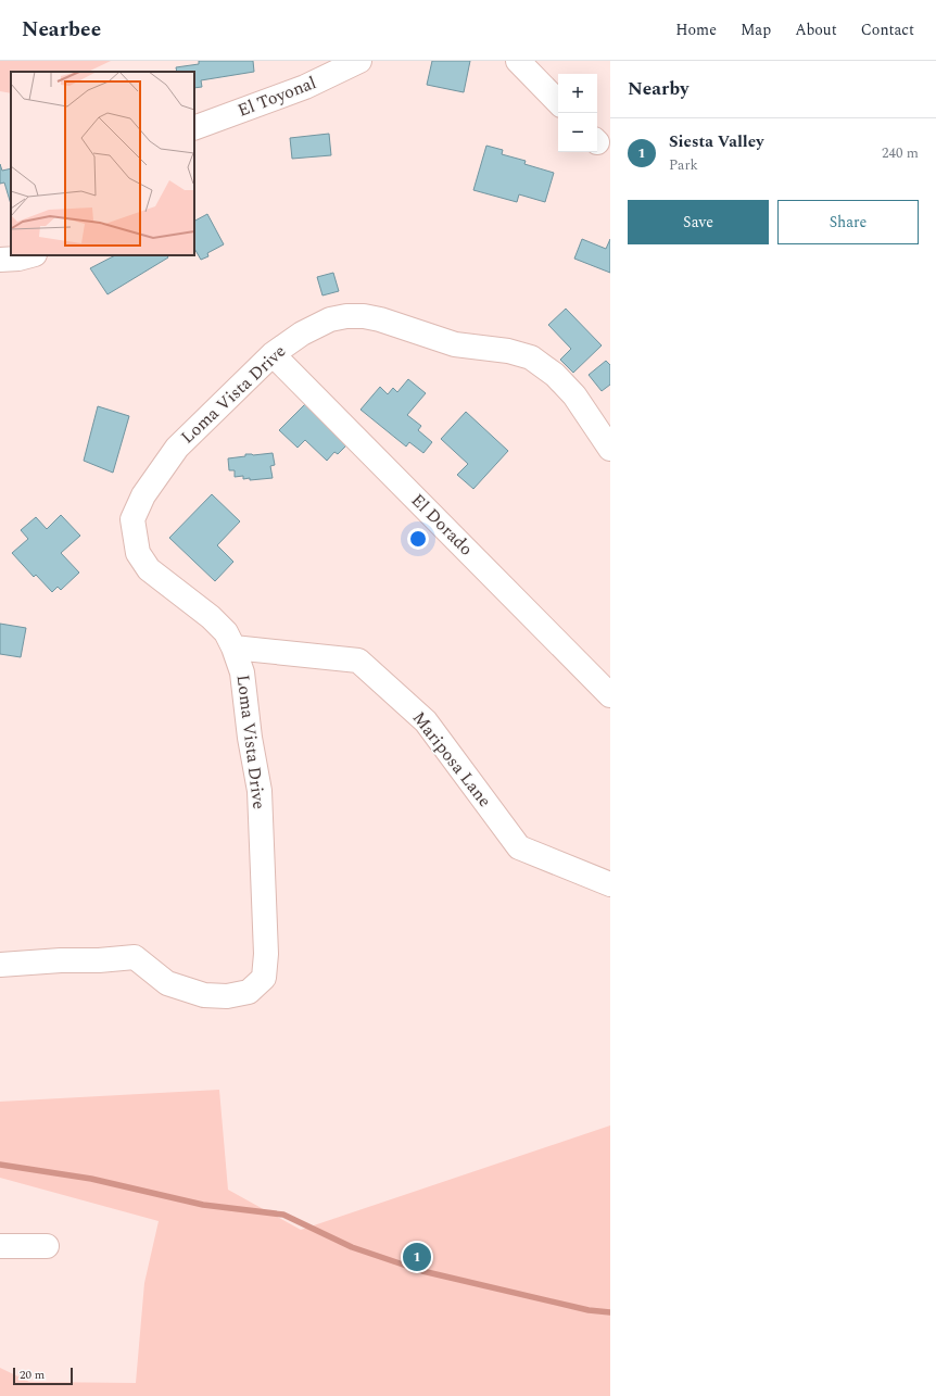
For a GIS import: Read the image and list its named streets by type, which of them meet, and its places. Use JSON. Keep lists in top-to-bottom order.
{
  "streets": {
    "street": [
      "El Toyonal",
      "Loma Vista Drive",
      "El Dorado",
      "Mariposa Lane"
    ]
  },
  "crossings": [
    ["Loma Vista Drive", "El Dorado"],
    ["Loma Vista Drive", "Mariposa Lane"]
  ],
  "scale_bar": "20 m",
  "page": {
    "header": "Nearbee",
    "nav": [
      "Home",
      "Map",
      "About",
      "Contact"
    ],
    "heading": "Nearby",
    "map_buttons": ["+", "−"],
    "list": [
      {
        "mark": "1",
        "name": "Siesta Valley",
        "note": "Park",
        "value": "240 m"
      }
    ],
    "buttons": ["Save", "Share"],
    "pins": "1",
    "scale": "20 m"
  }
}
